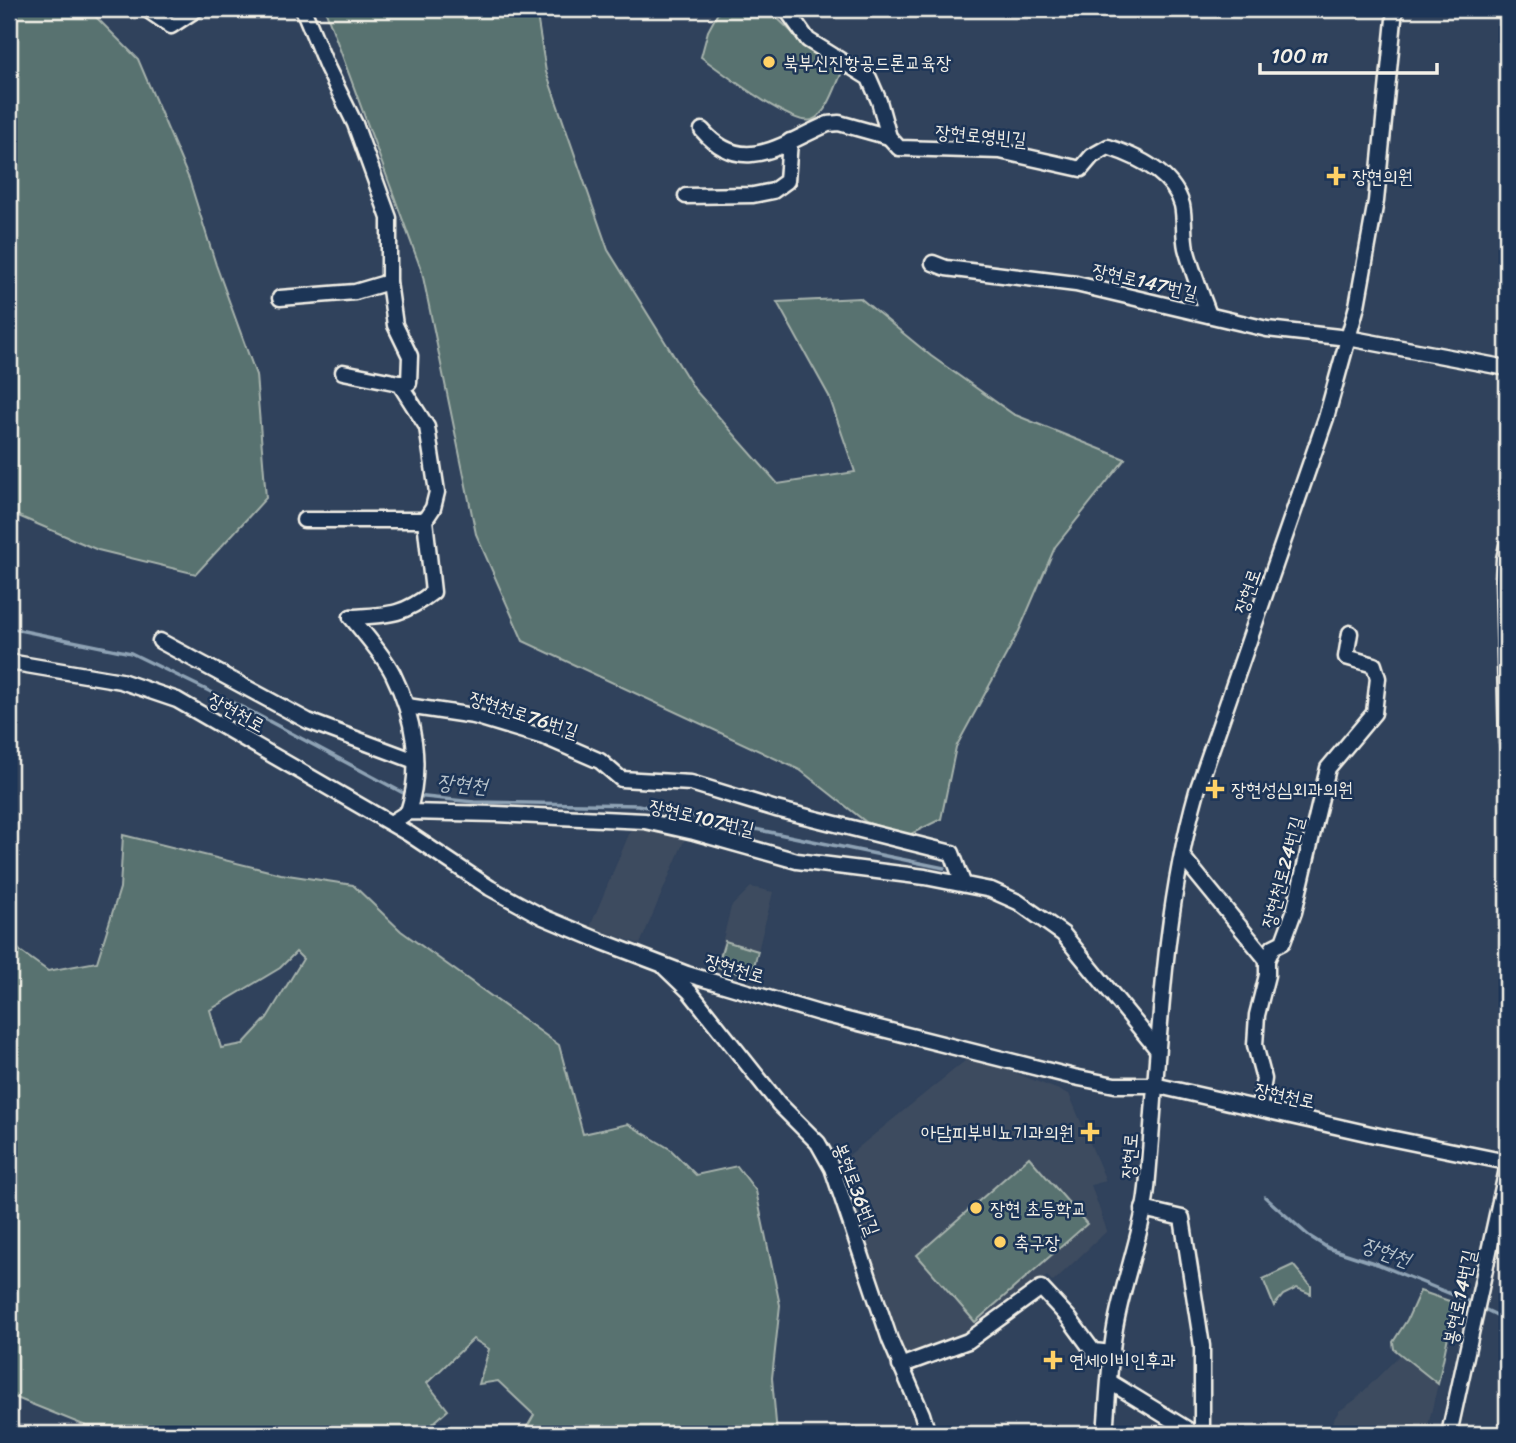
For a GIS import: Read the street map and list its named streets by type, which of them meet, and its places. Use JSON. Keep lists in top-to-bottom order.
{
  "streets": {
    "street": [
      "장현로영빈길",
      "장현로147번길",
      "장현로",
      "장현천로",
      "장현천로76번길",
      "장현로107번길",
      "장현천로24번길",
      "봉현로36번길",
      "봉현로14번길"
    ]
  },
  "crossings": [
    ["장현로영빈길", "장현로147번길"],
    ["장현로147번길", "장현로"],
    ["장현로", "장현천로"],
    ["장현로", "장현로107번길"],
    ["장현천로", "장현천로24번길"],
    ["장현천로", "봉현로36번길"],
    ["장현천로76번길", "장현로107번길"]
  ],
  "water": ["장현천"],
  "places": {
    "other": ["북부신진항공드론교육장", "장현 초등학교", "축구장"],
    "health": [
      "장현의원",
      "장현성심외과의원",
      "아담피부비뇨기과의원",
      "연세이비인후과"
    ]
  },
  "scale_bar": "100 m"
}
